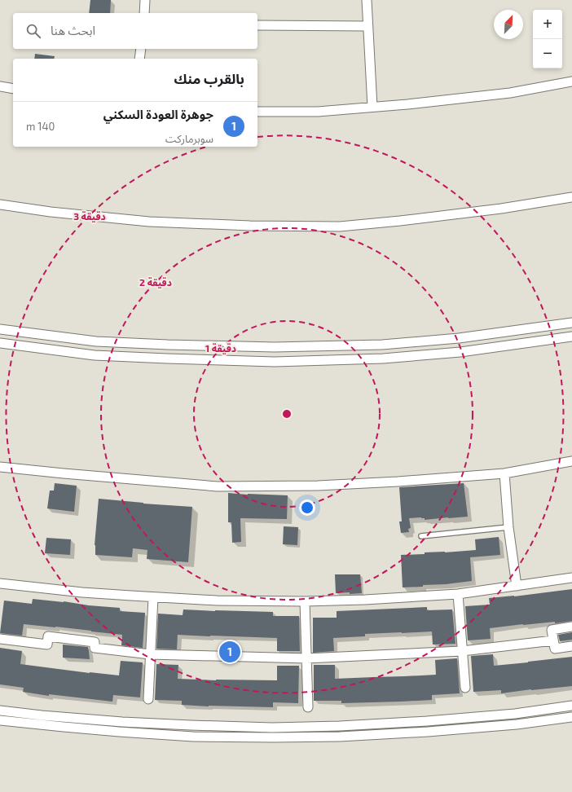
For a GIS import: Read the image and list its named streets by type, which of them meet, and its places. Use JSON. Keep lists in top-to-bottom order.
{
  "north": "top right",
  "page": {
    "map_buttons": ["+", "−"],
    "search": "ابحث هنا",
    "heading": "بالقرب منك",
    "list": [
      {
        "mark": "1",
        "name": "جوهرة العودة السكني",
        "note": "سوبرماركت",
        "value": "140 m"
      }
    ],
    "pins": "1"
  },
  "rings": ["3 دقيقة", "2 دقيقة", "1 دقيقة"]
}
